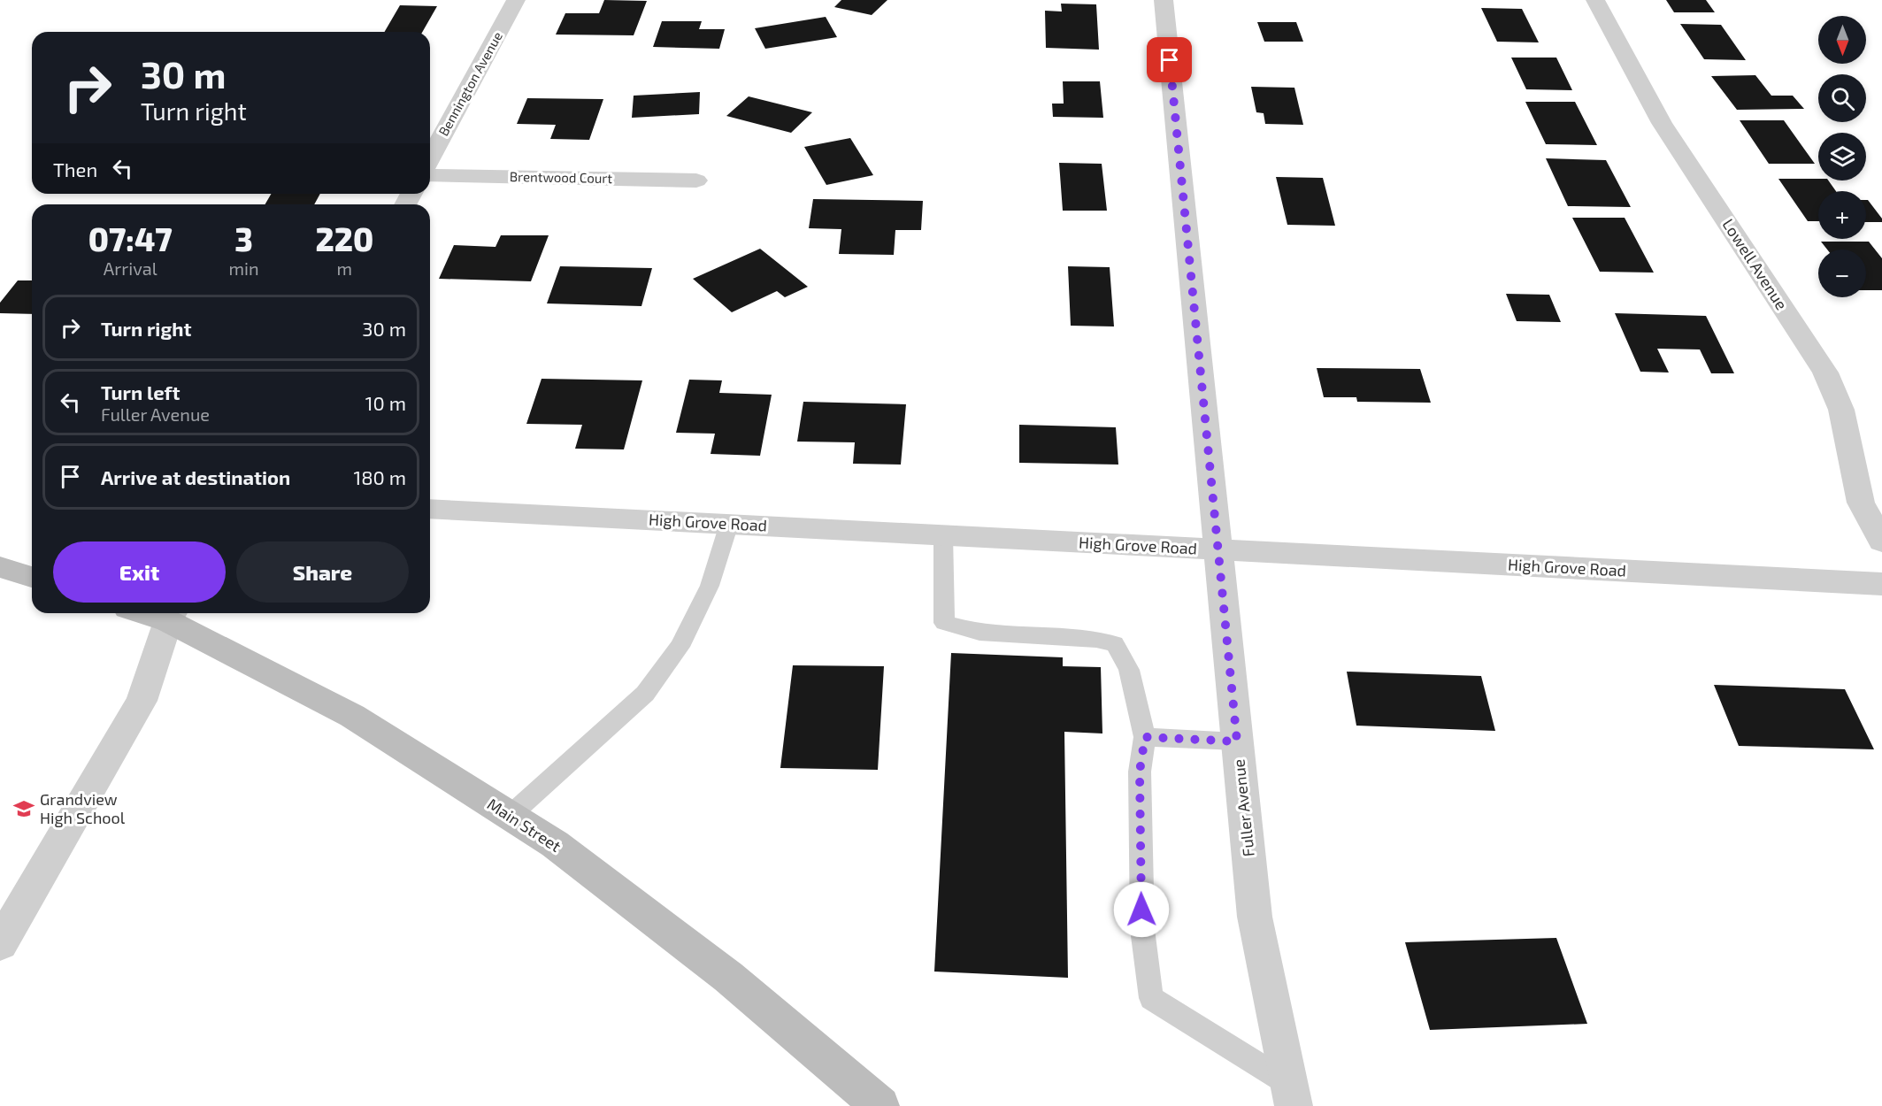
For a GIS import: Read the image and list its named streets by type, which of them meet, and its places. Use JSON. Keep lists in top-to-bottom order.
{
  "streets": {
    "main road": ["Main Street"],
    "street": [
      "Bennington Avenue",
      "Brentwood Court",
      "Lowell Avenue",
      "High Grove Road",
      "Fuller Avenue"
    ]
  },
  "crossings": [
    ["High Grove Road", "Fuller Avenue"]
  ],
  "places": {
    "school or university": ["Grandview High School"]
  },
  "north": "bottom",
  "page": {
    "map_buttons": ["+", "−"],
    "turn": ["30 m", "Turn right"],
    "then": "Then",
    "eta": [
      "07:47",
      "Arrival",
      "3",
      "min",
      "220",
      "m"
    ],
    "list": [
      {
        "name": "Turn right",
        "value": "30 m"
      },
      {
        "name": "Turn left",
        "note": "Fuller Avenue",
        "value": "10 m"
      },
      {
        "name": "Arrive at destination",
        "value": "180 m"
      }
    ],
    "buttons": ["Exit", "Share"]
  }
}
